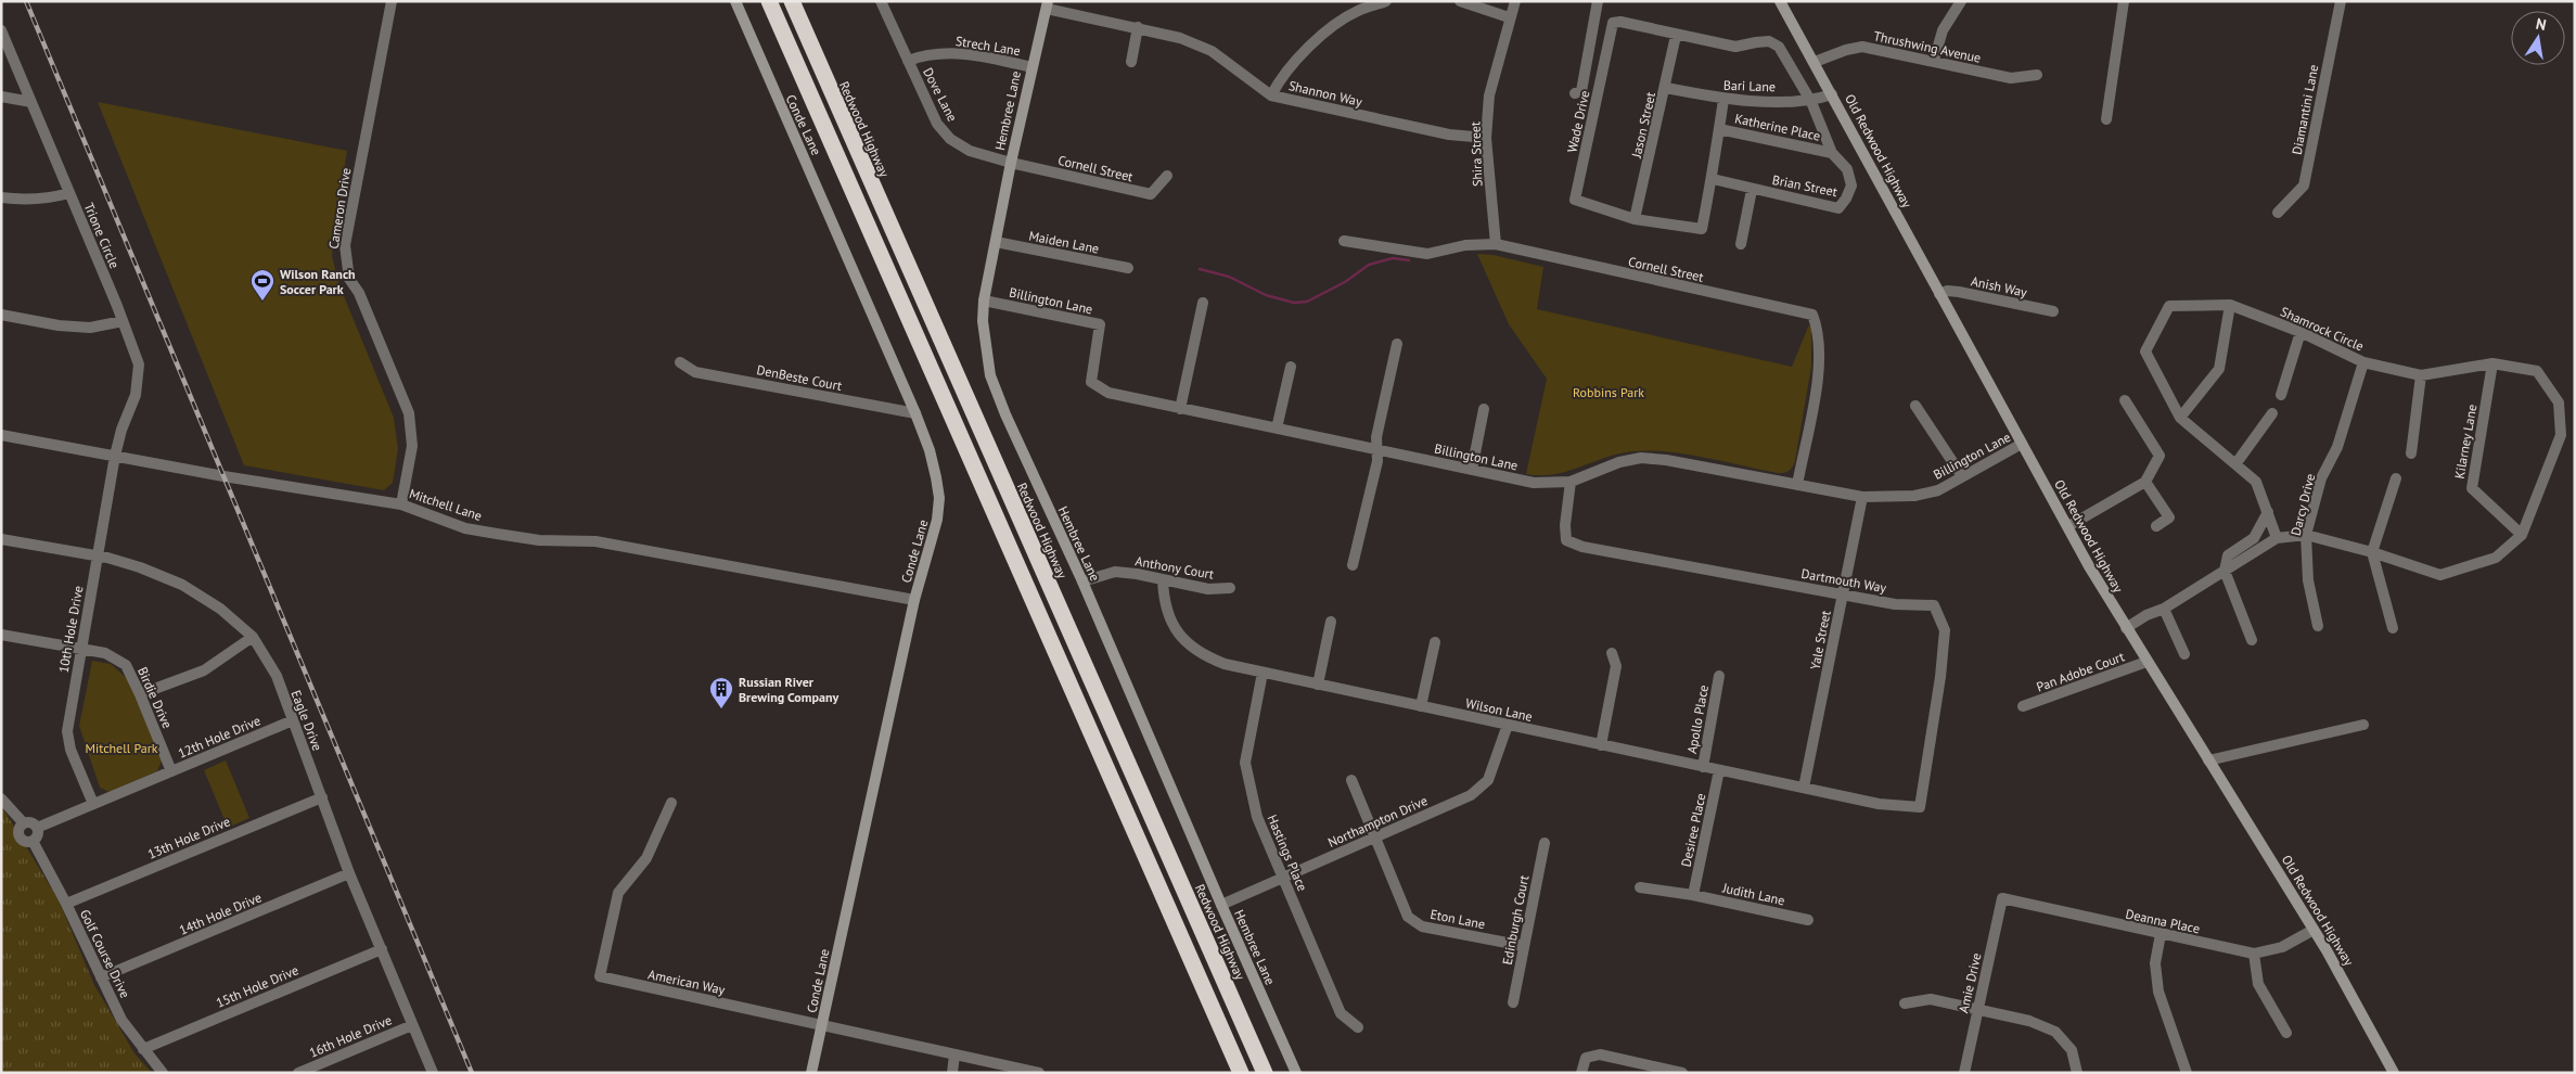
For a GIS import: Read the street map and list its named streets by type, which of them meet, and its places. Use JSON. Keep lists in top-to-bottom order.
{
  "streets": {
    "highway": ["Redwood Highway"],
    "street": [
      "Strech Lane",
      "Thrushwing Avenue",
      "Bari Lane",
      "Shannon Way",
      "Dove Lane",
      "Diamantini Lane",
      "Hembree Lane",
      "Wade Drive",
      "Conde Lane",
      "Jason Street",
      "Katherine Place",
      "Old Redwood Highway",
      "Shira Street",
      "Cornell Street",
      "Brian Street",
      "Cameron Drive",
      "Trione Circle",
      "Maiden Lane",
      "Anish Way",
      "Billington Lane",
      "Shamrock Circle",
      "DenBeste Court",
      "Kilarney Lane",
      "Mitchell Lane",
      "Darcy Drive",
      "Anthony Court",
      "Dartmouth Way",
      "10th Hole Drive",
      "Yale Street",
      "Pan Adobe Court",
      "Birdie Drive",
      "Wilson Lane",
      "Apollo Place",
      "Eagle Drive",
      "12th Hole Drive",
      "Northampton Drive",
      "Desiree Place",
      "13th Hole Drive",
      "Hastings Place",
      "Judith Lane",
      "14th Hole Drive",
      "Eton Lane",
      "Edinburgh Court",
      "Deanna Place",
      "Golf Course Drive",
      "American Way",
      "Amie Drive",
      "15th Hole Drive",
      "16th Hole Drive"
    ]
  },
  "crossings": [
    ["Strech Lane", "Dove Lane"],
    ["Strech Lane", "Hembree Lane"],
    ["Thrushwing Avenue", "Old Redwood Highway"],
    ["Bari Lane", "Wade Drive"],
    ["Bari Lane", "Jason Street"],
    ["Bari Lane", "Old Redwood Highway"],
    ["Bari Lane", "Brian Street"],
    ["Shannon Way", "Hembree Lane"],
    ["Shannon Way", "Shira Street"],
    ["Dove Lane", "Hembree Lane"],
    ["Dove Lane", "Cornell Street"],
    ["Hembree Lane", "Cornell Street"],
    ["Hembree Lane", "Maiden Lane"],
    ["Hembree Lane", "Billington Lane"],
    ["Hembree Lane", "Anthony Court"],
    ["Hembree Lane", "Northampton Drive"],
    ["Wade Drive", "Jason Street"],
    ["Wade Drive", "Katherine Place"],
    ["Wade Drive", "Brian Street"],
    ["Conde Lane", "DenBeste Court"],
    ["Conde Lane", "Mitchell Lane"],
    ["Conde Lane", "American Way"],
    ["Katherine Place", "Brian Street"],
    ["Old Redwood Highway", "Anish Way"],
    ["Old Redwood Highway", "Billington Lane"],
    ["Old Redwood Highway", "Shamrock Circle"],
    ["Old Redwood Highway", "Pan Adobe Court"],
    ["Old Redwood Highway", "Deanna Place"],
    ["Shira Street", "Cornell Street"],
    ["Cornell Street", "Billington Lane"],
    ["Cameron Drive", "Mitchell Lane"],
    ["Trione Circle", "Mitchell Lane"],
    ["Trione Circle", "10th Hole Drive"],
    ["Billington Lane", "Dartmouth Way"],
    ["Billington Lane", "Yale Street"],
    ["Shamrock Circle", "Kilarney Lane"],
    ["Shamrock Circle", "Darcy Drive"],
    ["Mitchell Lane", "10th Hole Drive"],
    ["Anthony Court", "Wilson Lane"],
    ["Dartmouth Way", "Yale Street"],
    ["Dartmouth Way", "Wilson Lane"],
    ["10th Hole Drive", "Birdie Drive"],
    ["10th Hole Drive", "Eagle Drive"],
    ["10th Hole Drive", "12th Hole Drive"],
    ["Yale Street", "Wilson Lane"],
    ["Birdie Drive", "12th Hole Drive"],
    ["Wilson Lane", "Apollo Place"],
    ["Wilson Lane", "Northampton Drive"],
    ["Wilson Lane", "Desiree Place"],
    ["Wilson Lane", "Hastings Place"],
    ["Eagle Drive", "12th Hole Drive"],
    ["Eagle Drive", "13th Hole Drive"],
    ["Eagle Drive", "14th Hole Drive"],
    ["Eagle Drive", "15th Hole Drive"],
    ["Eagle Drive", "16th Hole Drive"],
    ["12th Hole Drive", "Golf Course Drive"],
    ["Northampton Drive", "Hastings Place"],
    ["Northampton Drive", "Eton Lane"],
    ["Desiree Place", "Judith Lane"],
    ["13th Hole Drive", "Golf Course Drive"],
    ["14th Hole Drive", "Golf Course Drive"],
    ["Eton Lane", "Edinburgh Court"],
    ["Deanna Place", "Amie Drive"],
    ["Golf Course Drive", "15th Hole Drive"]
  ],
  "parks": ["Robbins Park", "Mitchell Park"],
  "places": {
    "sports": ["Wilson Ranch Soccer Park"],
    "building": ["Russian River Brewing Company"]
  },
  "north": "top"
}
